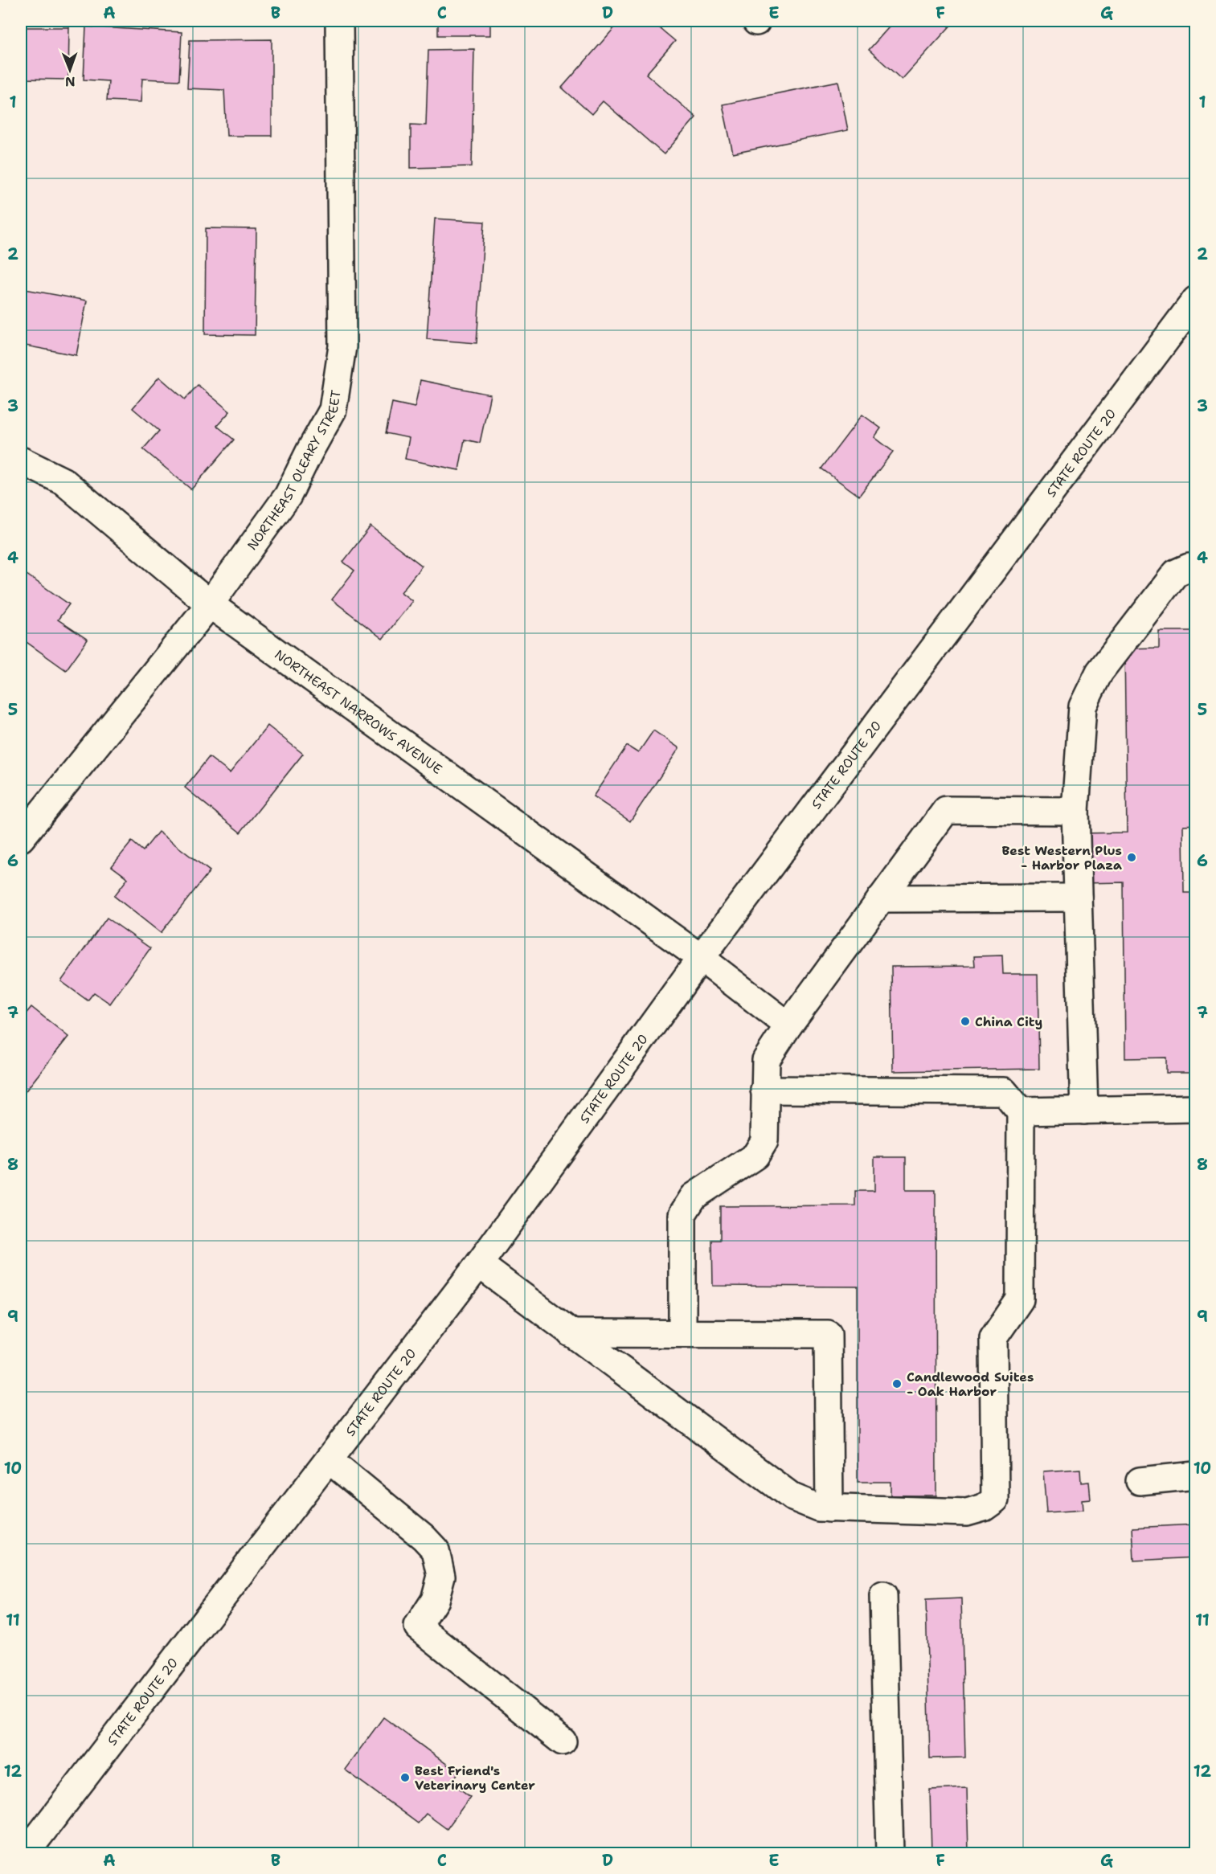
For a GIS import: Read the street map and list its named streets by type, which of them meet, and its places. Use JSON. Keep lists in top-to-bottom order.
{
  "streets": {
    "main road": ["STATE ROUTE 20", "NORTHEAST OLEARY STREET", "NORTHEAST NARROWS AVENUE"]
  },
  "crossings": [
    ["STATE ROUTE 20", "NORTHEAST NARROWS AVENUE"],
    ["NORTHEAST OLEARY STREET", "NORTHEAST NARROWS AVENUE"]
  ],
  "places": [
    "Best Western Plus - Harbor Plaza",
    "China City",
    "Candlewood Suites - Oak Harbor",
    "Best Friend's Veterinary Center"
  ],
  "north": "bottom",
  "grid": {
    "columns": [
      "A",
      "B",
      "C",
      "D",
      "E",
      "F",
      "G"
    ],
    "rows": [
      "1",
      "2",
      "3",
      "4",
      "5",
      "6",
      "7",
      "8",
      "9",
      "10",
      "11",
      "12"
    ]
  }
}
